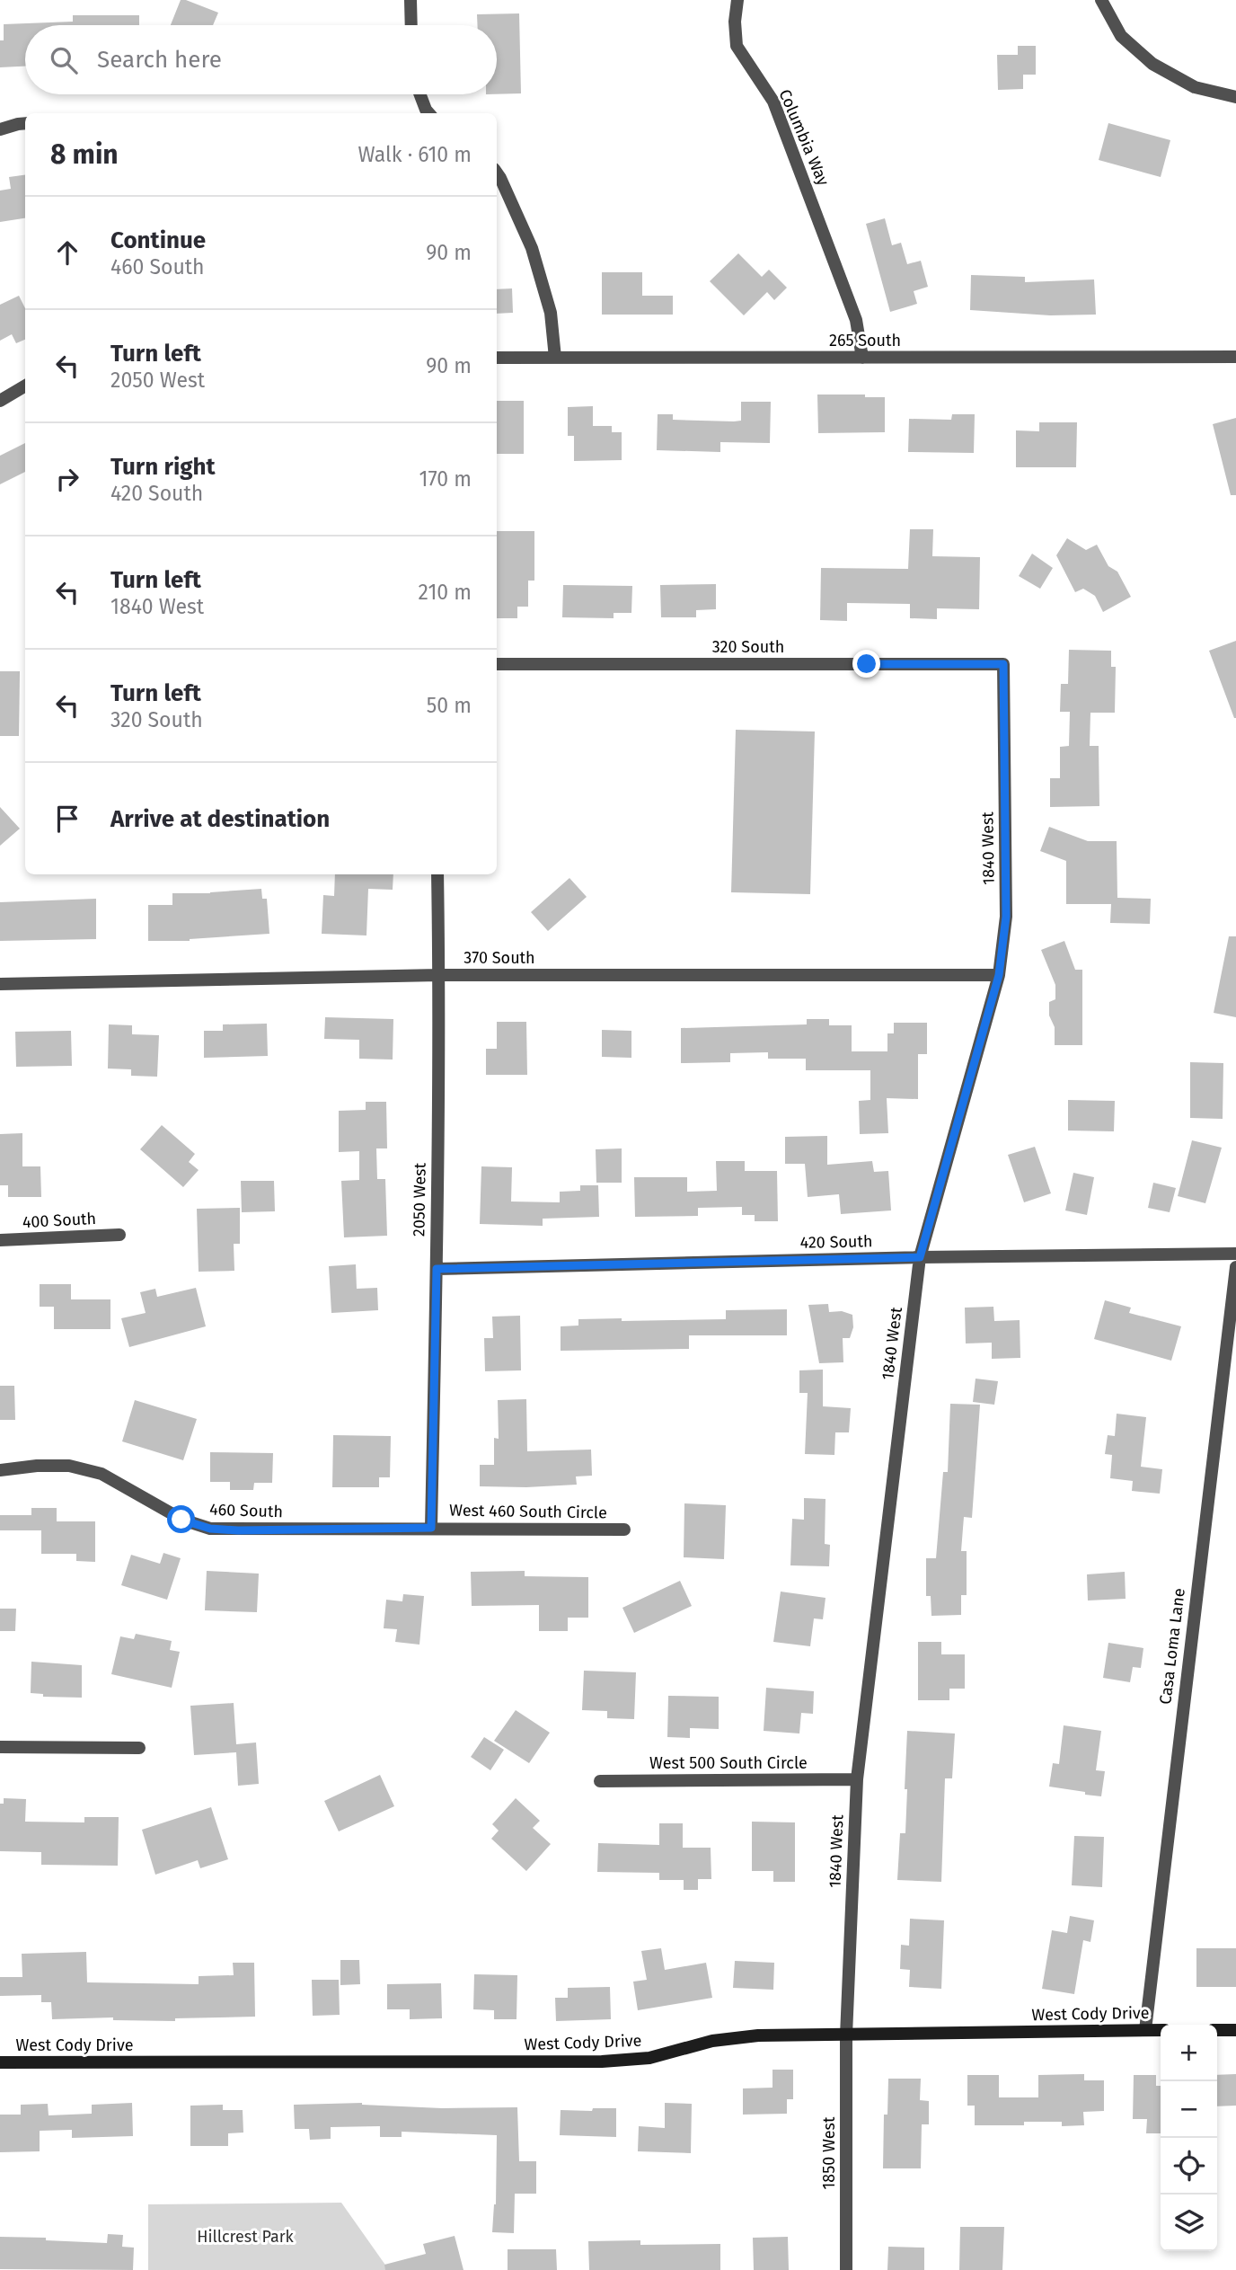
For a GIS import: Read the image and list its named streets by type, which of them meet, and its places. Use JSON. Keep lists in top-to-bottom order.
{
  "streets": {
    "street": [
      "Columbia Way",
      "265 South",
      "320 South",
      "1840 West",
      "370 South",
      "2050 West",
      "400 South",
      "420 South",
      "460 South",
      "West 460 South Circle",
      "Casa Loma Lane",
      "West 500 South Circle",
      "West Cody Drive",
      "1850 West"
    ]
  },
  "crossings": [
    ["Columbia Way", "265 South"],
    ["320 South", "1840 West"],
    ["1840 West", "370 South"],
    ["1840 West", "420 South"],
    ["1840 West", "West 500 South Circle"],
    ["1840 West", "West Cody Drive"],
    ["1840 West", "1850 West"],
    ["370 South", "2050 West"],
    ["2050 West", "420 South"],
    ["2050 West", "460 South"],
    ["2050 West", "West 460 South Circle"],
    ["460 South", "West 460 South Circle"],
    ["Casa Loma Lane", "West Cody Drive"],
    ["West Cody Drive", "1850 West"]
  ],
  "parks": ["Hillcrest Park"],
  "page": {
    "search": "Search here",
    "heading": ["8 min", "Walk · 610 m"],
    "list": [
      ["Continue", "460 South", "90 m"],
      ["Turn left", "2050 West", "90 m"],
      ["Turn right", "420 South", "170 m"],
      ["Turn left", "1840 West", "210 m"],
      ["Turn left", "320 South", "50 m"],
      "Arrive at destination"
    ],
    "map_buttons": ["+", "−"]
  }
}
